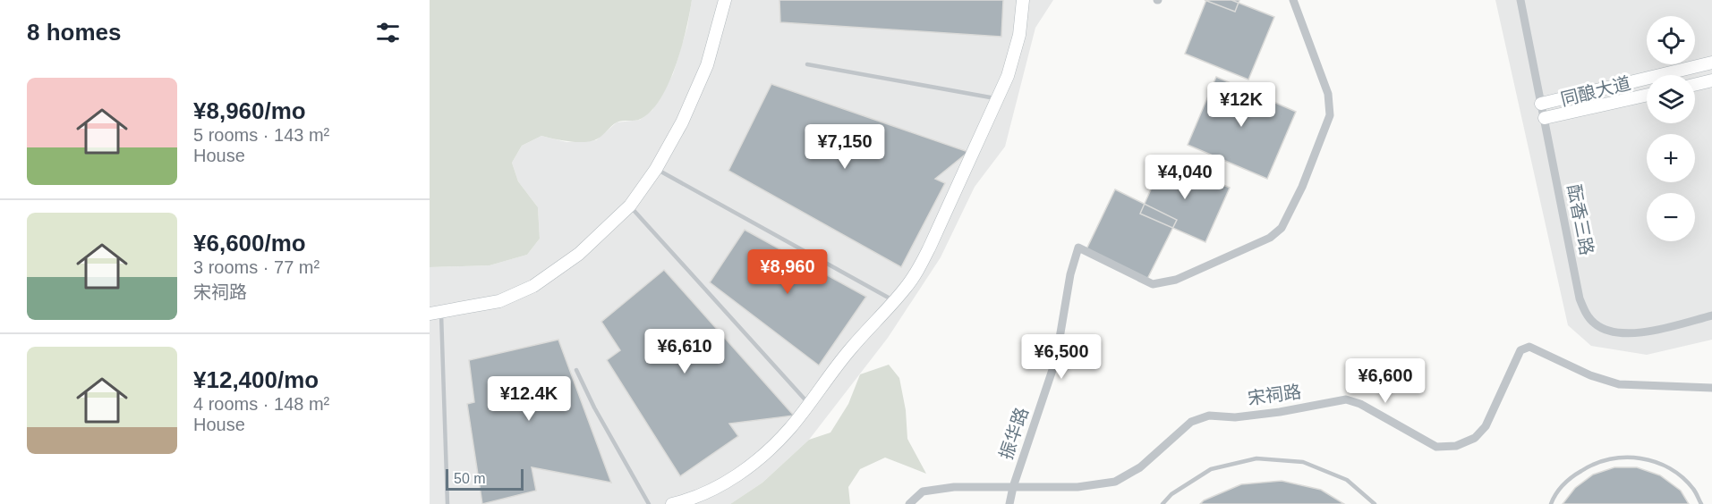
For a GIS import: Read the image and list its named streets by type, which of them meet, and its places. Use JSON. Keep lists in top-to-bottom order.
{
  "streets": {
    "street": [
      "同酿大道",
      "酝香三路",
      "宋祠路",
      "振华路"
    ]
  },
  "crossings": [
    ["同酿大道", "酝香三路"],
    ["宋祠路", "振华路"]
  ],
  "scale_bar": "50 m",
  "page": {
    "heading": "8 homes",
    "map_buttons": ["+", "−"],
    "list": [
      {
        "name": "¥8,960/mo",
        "note": "5 rooms · 143 m² · House"
      },
      {
        "name": "¥6,600/mo",
        "note": "3 rooms · 77 m² · 宋祠路"
      },
      {
        "name": "¥12,400/mo",
        "note": "4 rooms · 148 m² · House"
      }
    ],
    "price": [
      "¥12K",
      "¥7,150",
      "¥4,040",
      "¥8,960",
      "¥6,610",
      "¥6,500",
      "¥6,600",
      "¥12.4K"
    ],
    "scale": "50 m"
  }
}
